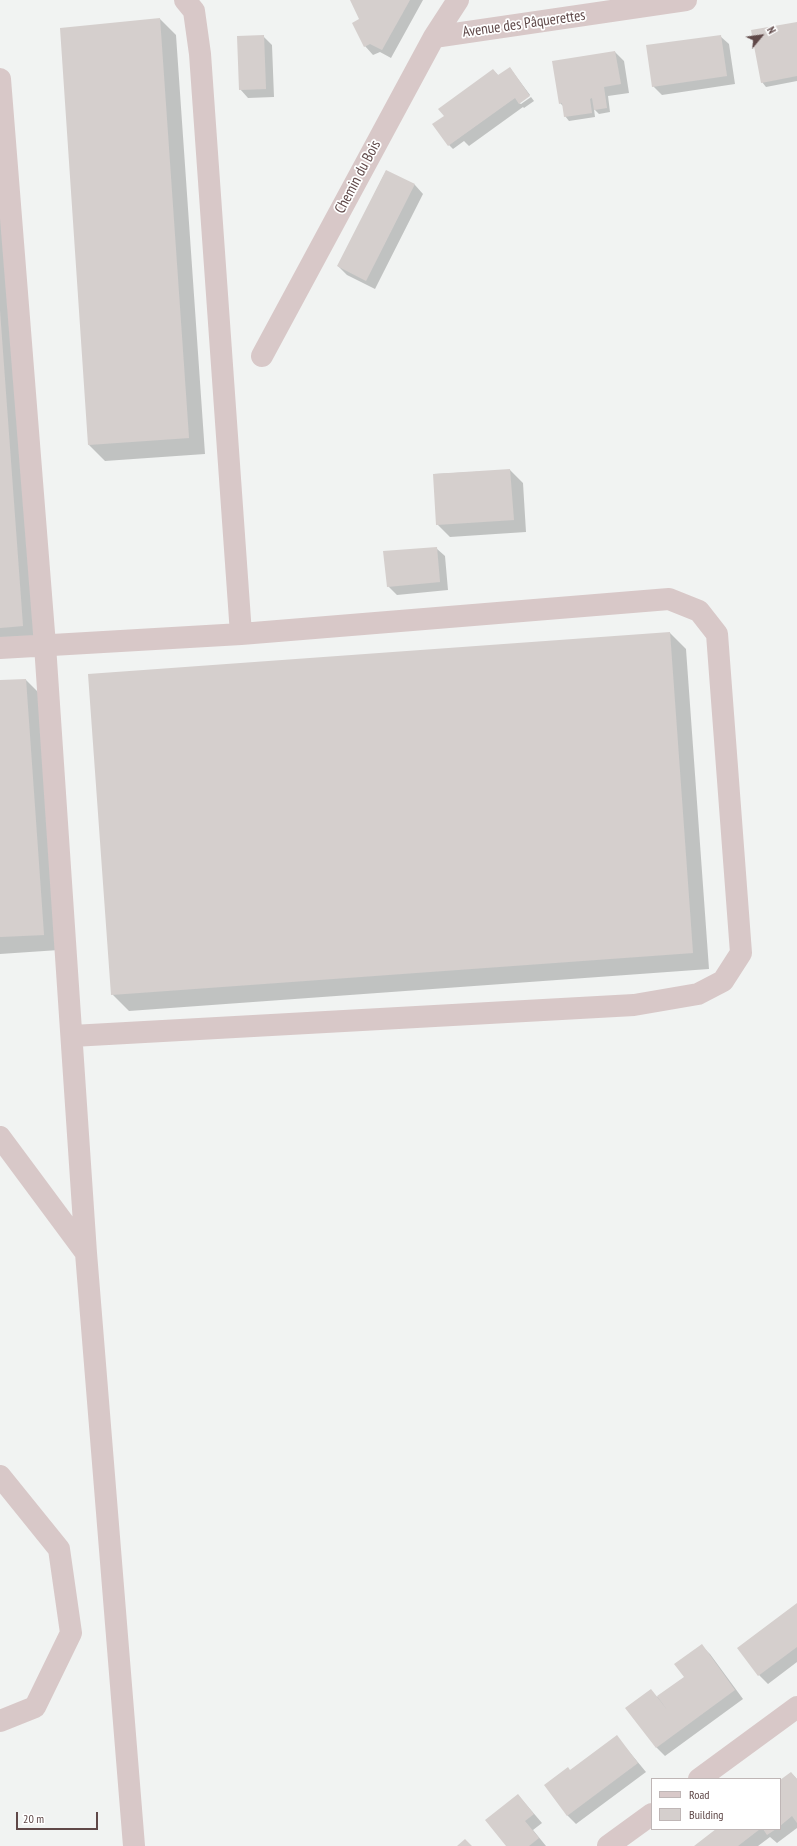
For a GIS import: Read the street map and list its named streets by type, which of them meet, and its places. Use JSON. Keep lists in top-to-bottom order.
{
  "streets": {
    "street": ["Avenue des Pâquerettes", "Chemin du Bois"]
  },
  "crossings": [
    ["Avenue des Pâquerettes", "Chemin du Bois"]
  ],
  "legend": ["Road", "Building"],
  "scale_bar": "20 m",
  "north": "top right"
}
